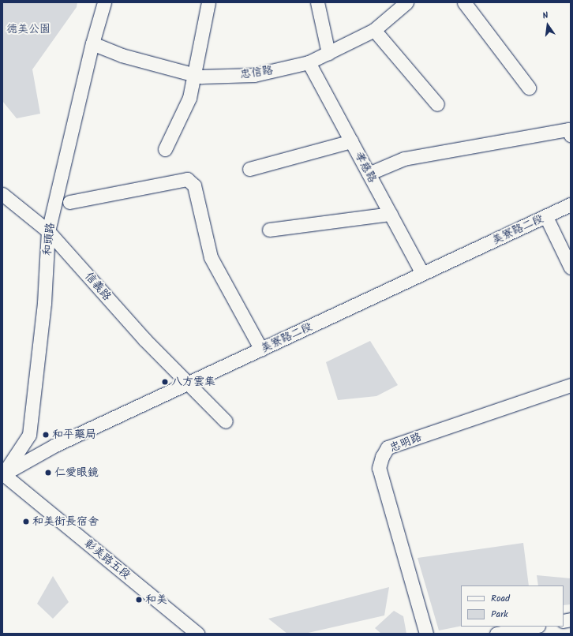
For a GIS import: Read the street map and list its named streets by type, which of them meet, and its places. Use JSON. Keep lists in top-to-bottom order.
{
  "streets": {
    "street": [
      "忠信路",
      "孝慈路",
      "美寮路二段",
      "和頭路",
      "信義路",
      "忠明路",
      "彰美路五段"
    ]
  },
  "crossings": [
    ["忠信路", "孝慈路"],
    ["忠信路", "和頭路"],
    ["孝慈路", "美寮路二段"],
    ["美寮路二段", "和頭路"],
    ["美寮路二段", "信義路"],
    ["美寮路二段", "彰美路五段"],
    ["和頭路", "信義路"],
    ["和頭路", "彰美路五段"]
  ],
  "parks": ["德美公園"],
  "places": [
    "八方雲集",
    "和平藥局",
    "仁愛眼鏡",
    "和美街長宿舍",
    "和美"
  ],
  "legend": ["Road", "Park"],
  "north": "top"
}
